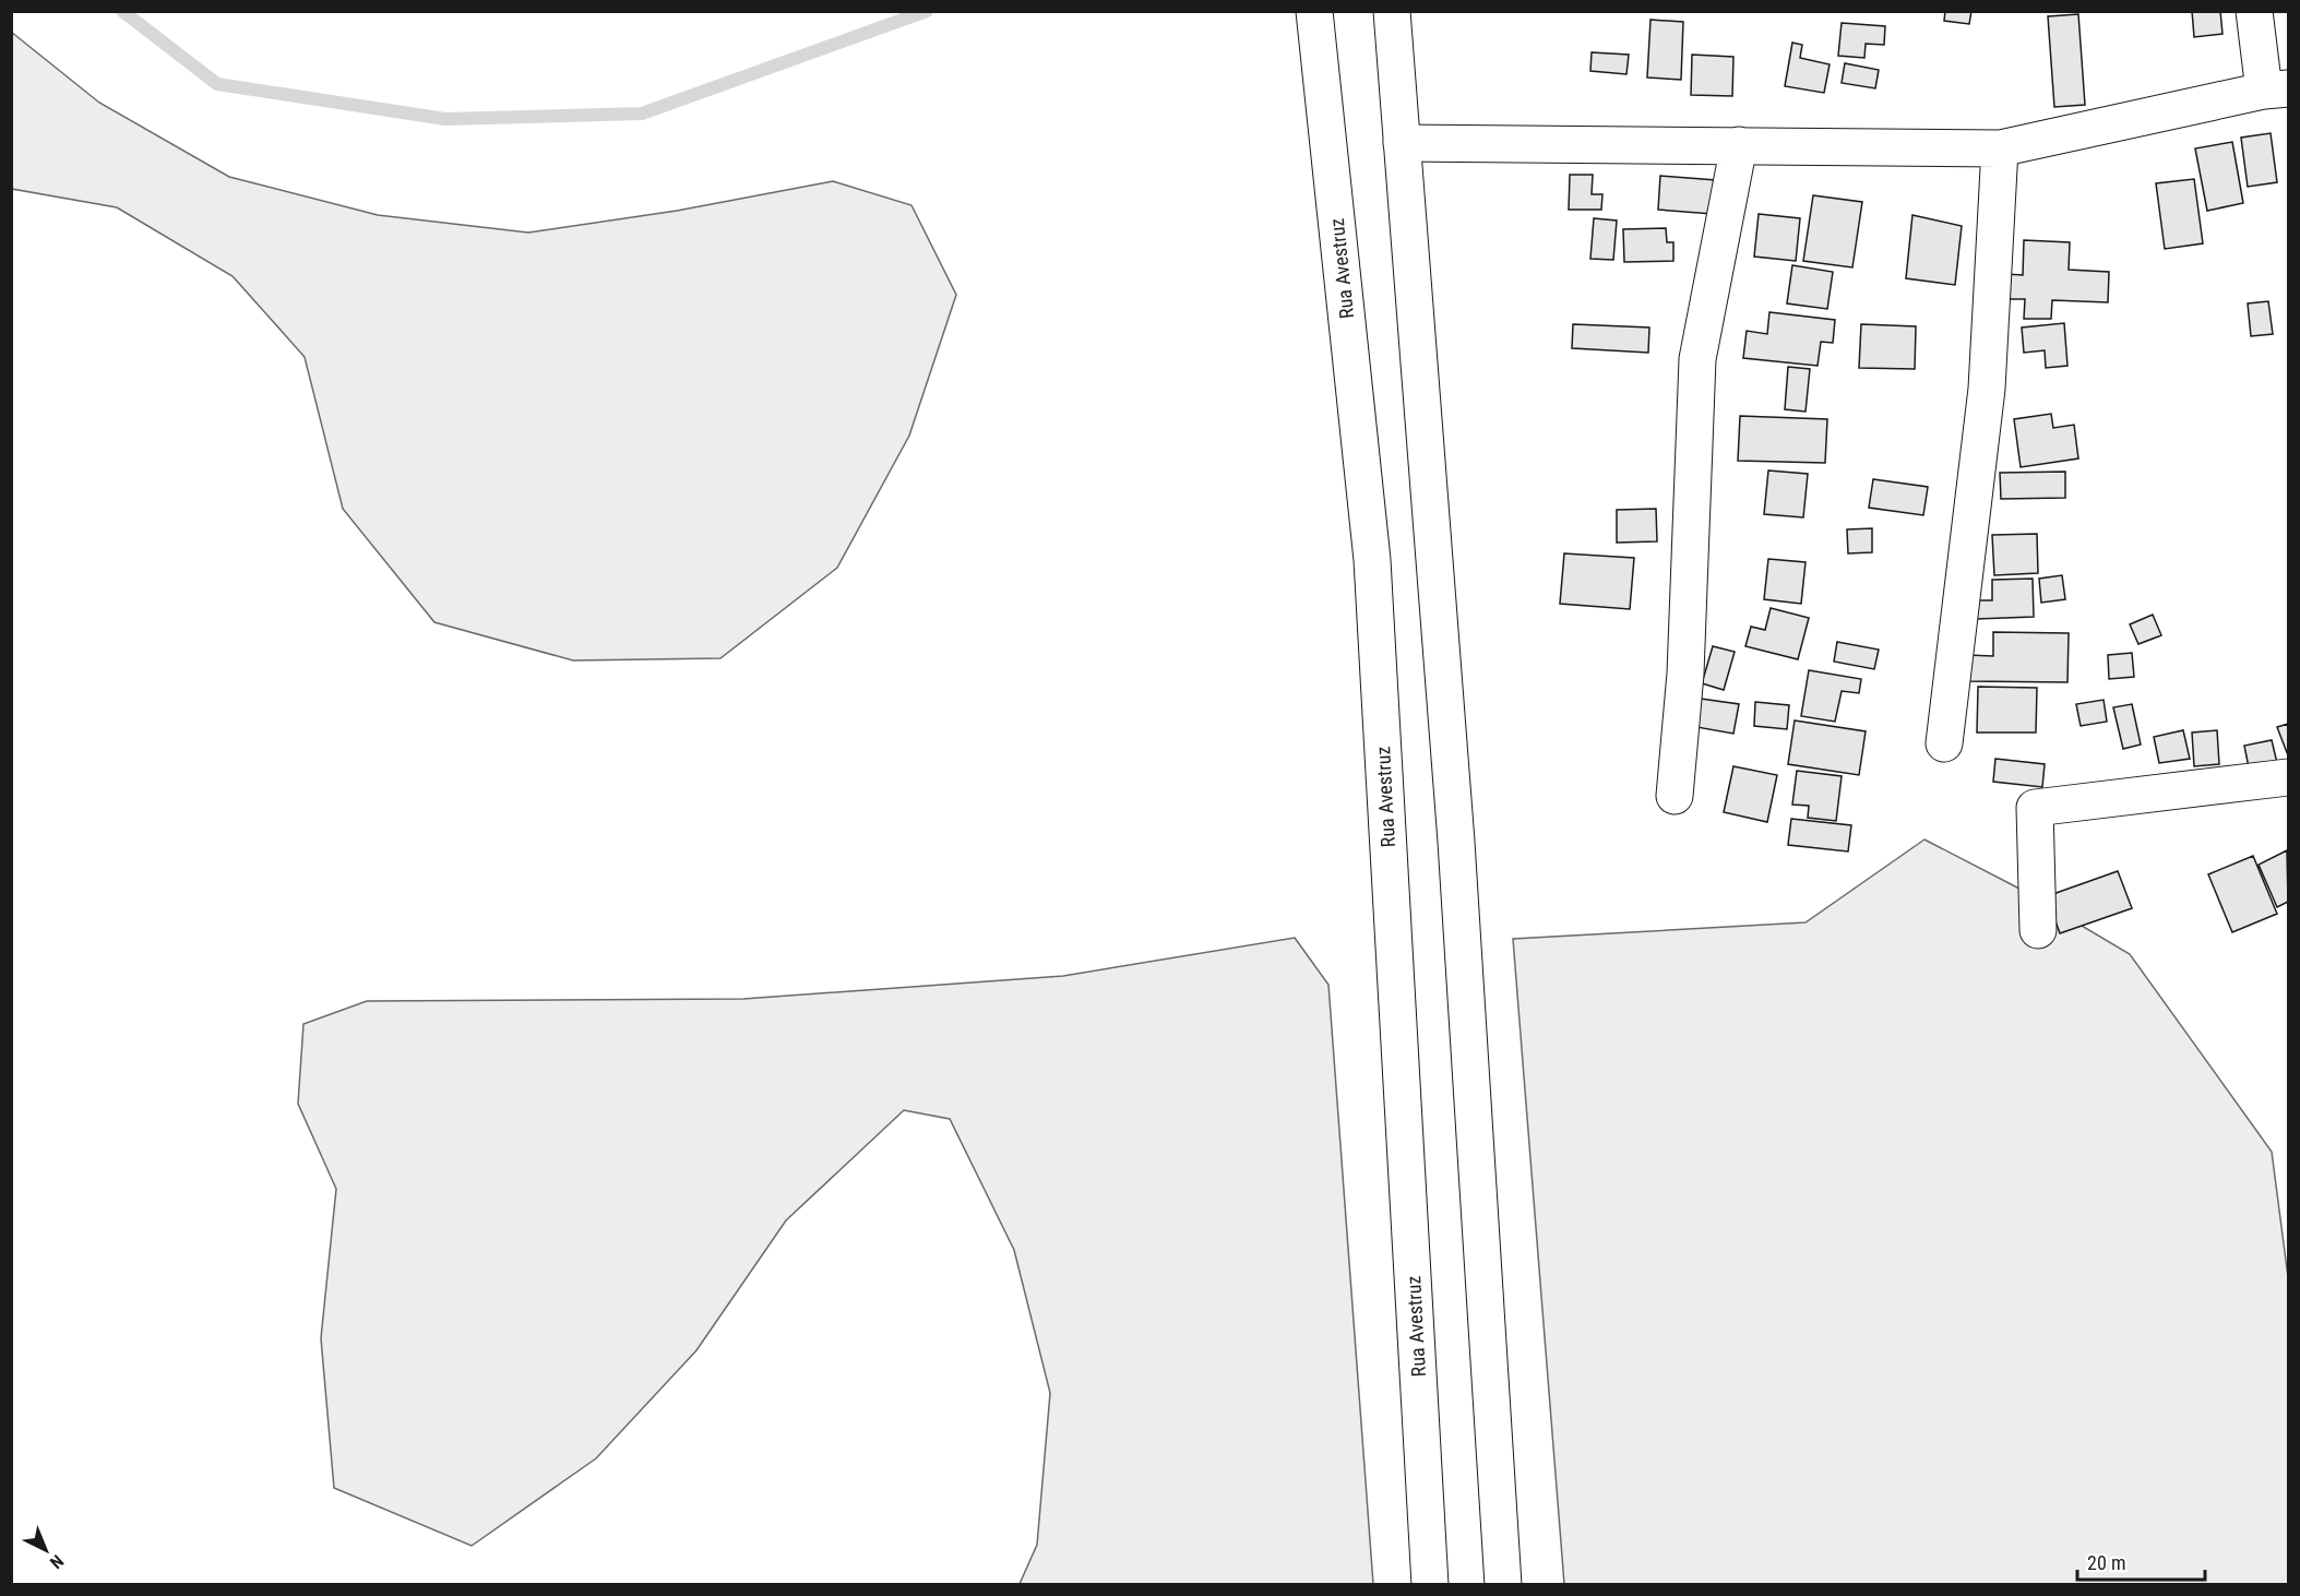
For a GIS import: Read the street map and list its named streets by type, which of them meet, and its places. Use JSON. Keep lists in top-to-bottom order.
{
  "streets": {
    "main road": ["Rua Avestruz"]
  },
  "scale_bar": "20 m",
  "north": "bottom right"
}
